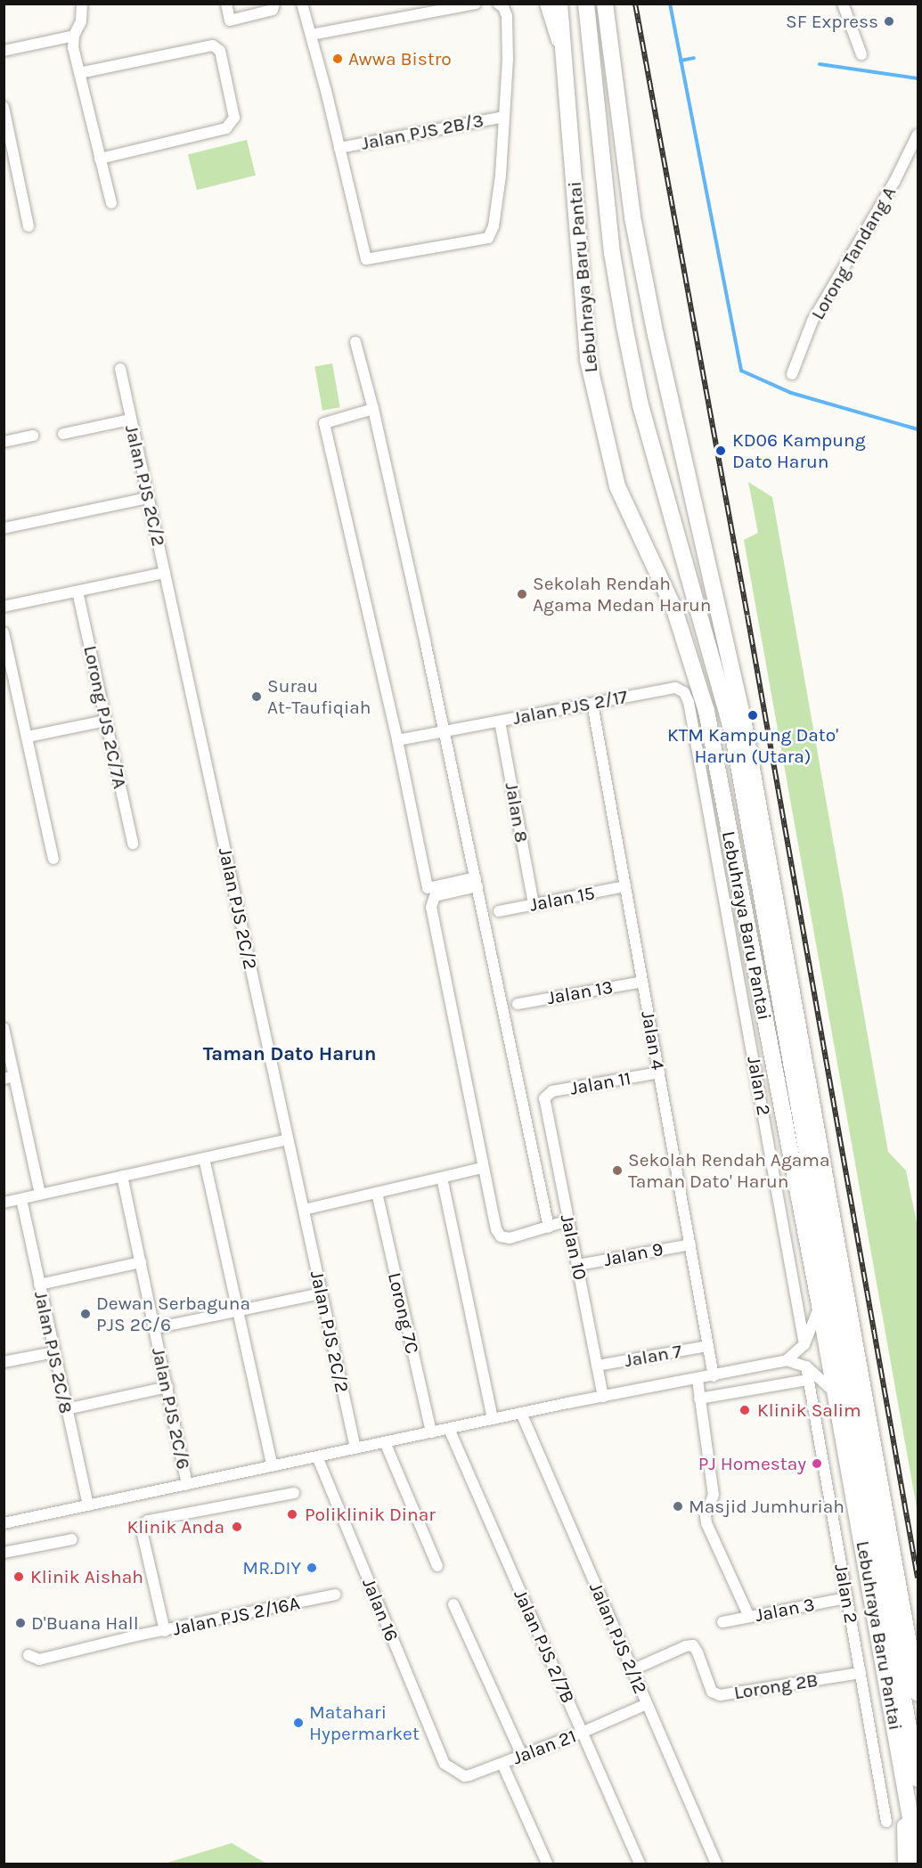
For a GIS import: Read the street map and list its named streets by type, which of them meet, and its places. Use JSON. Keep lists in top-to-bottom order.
{
  "streets": {
    "highway": ["Lebuhraya Baru Pantai"],
    "street": [
      "Jalan PJS 2B/3",
      "Lorong Tandang A",
      "Jalan PJS 2C/2",
      "Jalan PJS 2/17",
      "Lorong PJS 2C/7A",
      "Jalan 8",
      "Jalan 15",
      "Jalan 13",
      "Jalan 4",
      "Jalan 11",
      "Jalan 2",
      "Jalan 10",
      "Jalan 9",
      "Lorong 7C",
      "Jalan PJS 2C/8",
      "Jalan 7",
      "Jalan PJS 2C/6",
      "Jalan 16",
      "Jalan 3",
      "Jalan PJS 2/16A",
      "Jalan PJS 2/12",
      "Jalan PJS 2/7B",
      "Lorong 2B",
      "Jalan 21"
    ]
  },
  "crossings": [
    ["Jalan PJS 2/17", "Jalan 8"],
    ["Jalan PJS 2/17", "Jalan 4"],
    ["Jalan PJS 2/17", "Jalan 2"],
    ["Jalan 8", "Jalan 15"],
    ["Jalan 15", "Jalan 4"],
    ["Jalan 13", "Jalan 4"],
    ["Jalan 4", "Jalan 11"],
    ["Jalan 4", "Jalan 9"],
    ["Jalan 4", "Jalan 7"],
    ["Jalan 11", "Jalan 10"],
    ["Jalan 2", "Jalan 3"],
    ["Jalan 2", "Lorong 2B"],
    ["Jalan 10", "Jalan 9"],
    ["Jalan 10", "Jalan 7"],
    ["Jalan 16", "Jalan 21"],
    ["Jalan PJS 2/12", "Lorong 2B"],
    ["Jalan PJS 2/12", "Jalan 21"],
    ["Jalan PJS 2/7B", "Jalan 21"]
  ],
  "districts": ["Taman Dato Harun"],
  "places": [
    "SF Express",
    "Awwa Bistro",
    "KD06 Kampung Dato Harun",
    "Sekolah Rendah Agama Medan Harun",
    "Surau At-Taufiqiah",
    "KTM Kampung Dato' Harun (Utara)",
    "Sekolah Rendah Agama Taman Dato' Harun",
    "Dewan Serbaguna PJS 2C/6",
    "Klinik Salim",
    "PJ Homestay",
    "Masjid Jumhuriah",
    "Poliklinik Dinar",
    "Klinik Anda",
    "MR.DIY",
    "Klinik Aishah",
    "D'Buana Hall",
    "Matahari Hypermarket"
  ]
}
